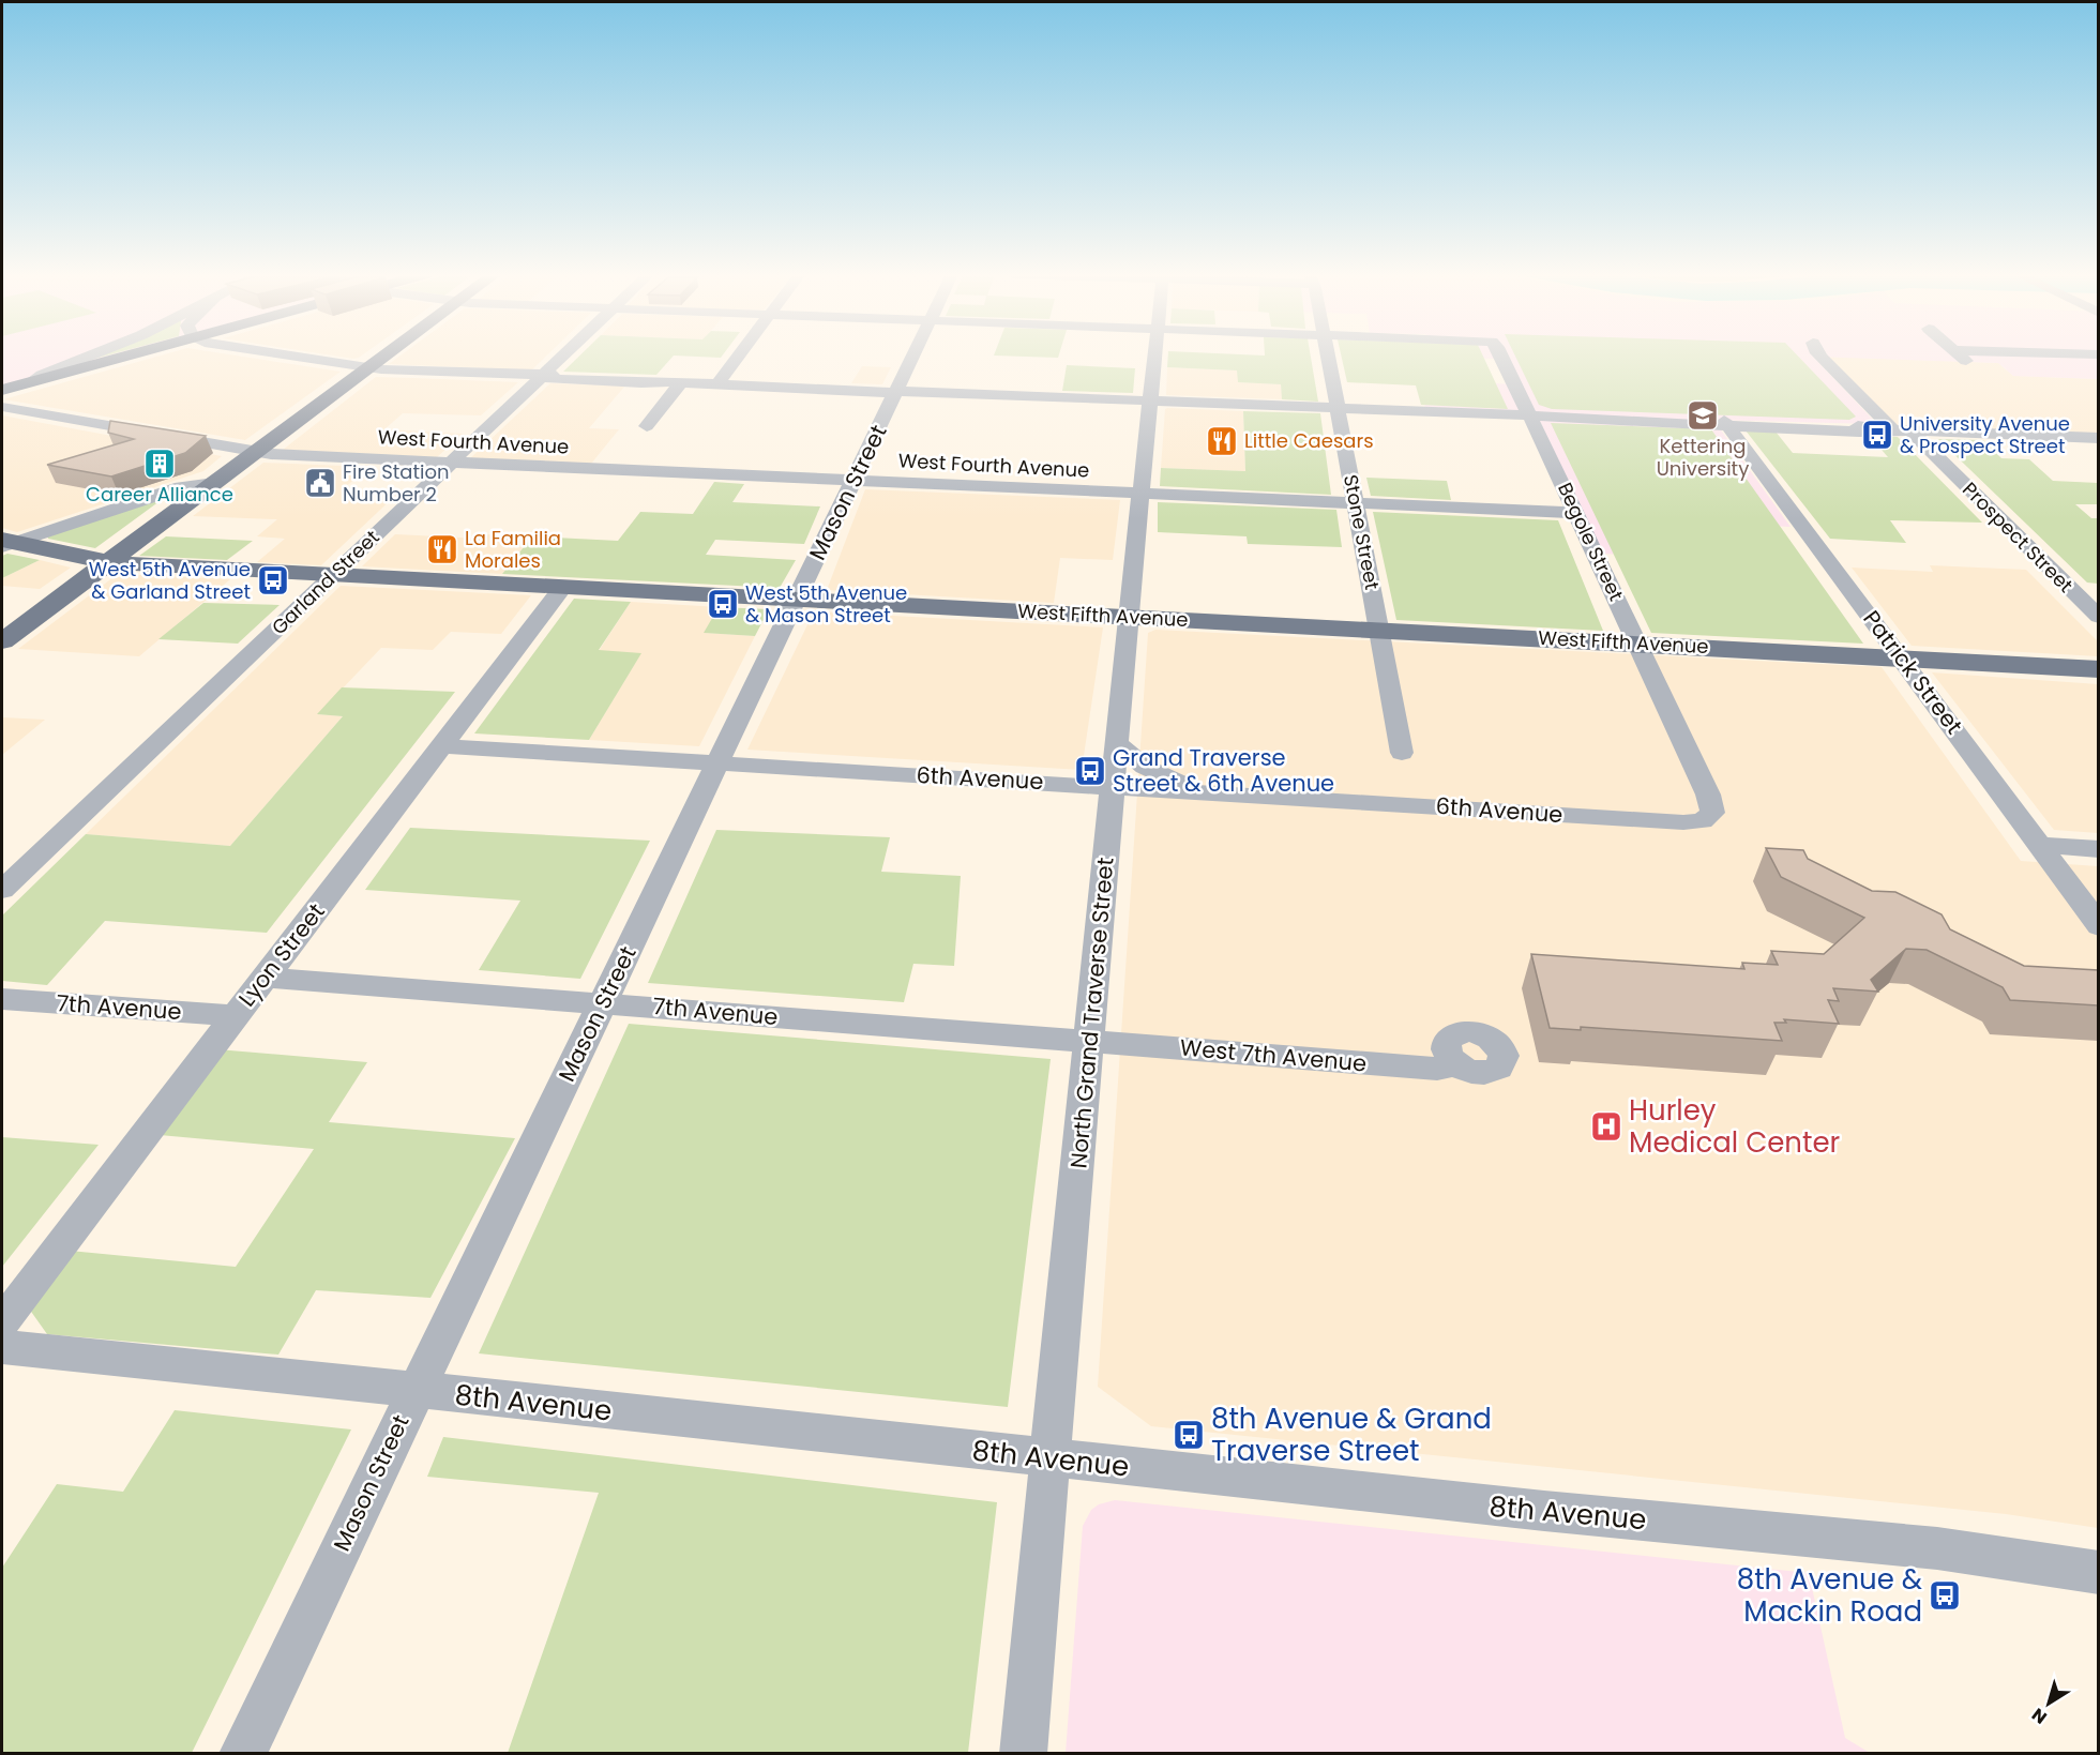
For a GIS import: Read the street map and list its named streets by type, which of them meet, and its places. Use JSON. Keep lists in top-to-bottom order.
{
  "streets": {
    "main road": ["West Fifth Avenue"],
    "street": [
      "West Fourth Avenue",
      "Mason Street",
      "Stone Street",
      "Prospect Street",
      "Begole Street",
      "Garland Street",
      "Patrick Street",
      "6th Avenue",
      "Lyon Street",
      "7th Avenue",
      "North Grand Traverse Street",
      "West 7th Avenue",
      "8th Avenue"
    ]
  },
  "crossings": [
    ["West Fourth Avenue", "Mason Street"],
    ["West Fourth Avenue", "Stone Street"],
    ["West Fourth Avenue", "Begole Street"],
    ["West Fourth Avenue", "Garland Street"],
    ["West Fourth Avenue", "North Grand Traverse Street"],
    ["Mason Street", "West Fifth Avenue"],
    ["Mason Street", "6th Avenue"],
    ["Mason Street", "7th Avenue"],
    ["Mason Street", "8th Avenue"],
    ["Stone Street", "West Fifth Avenue"],
    ["Begole Street", "West Fifth Avenue"],
    ["Begole Street", "6th Avenue"],
    ["Garland Street", "West Fifth Avenue"],
    ["West Fifth Avenue", "Patrick Street"],
    ["West Fifth Avenue", "Lyon Street"],
    ["West Fifth Avenue", "North Grand Traverse Street"],
    ["6th Avenue", "Lyon Street"],
    ["6th Avenue", "North Grand Traverse Street"],
    ["Lyon Street", "7th Avenue"],
    ["7th Avenue", "North Grand Traverse Street"],
    ["7th Avenue", "West 7th Avenue"],
    ["North Grand Traverse Street", "West 7th Avenue"],
    ["North Grand Traverse Street", "8th Avenue"]
  ],
  "places": {
    "school or university": ["Kettering University"],
    "bus stop": [
      "University Avenue & Prospect Street",
      "West 5th Avenue & Garland Street",
      "West 5th Avenue & Mason Street",
      "Grand Traverse Street & 6th Avenue",
      "8th Avenue & Grand Traverse Street",
      "8th Avenue & Mackin Road"
    ],
    "restaurant": ["Little Caesars", "La Familia Morales"],
    "building": ["Career Alliance"],
    "public building": ["Fire Station Number 2"],
    "hospital": ["Hurley Medical Center"]
  },
  "north": "bottom left"
}
